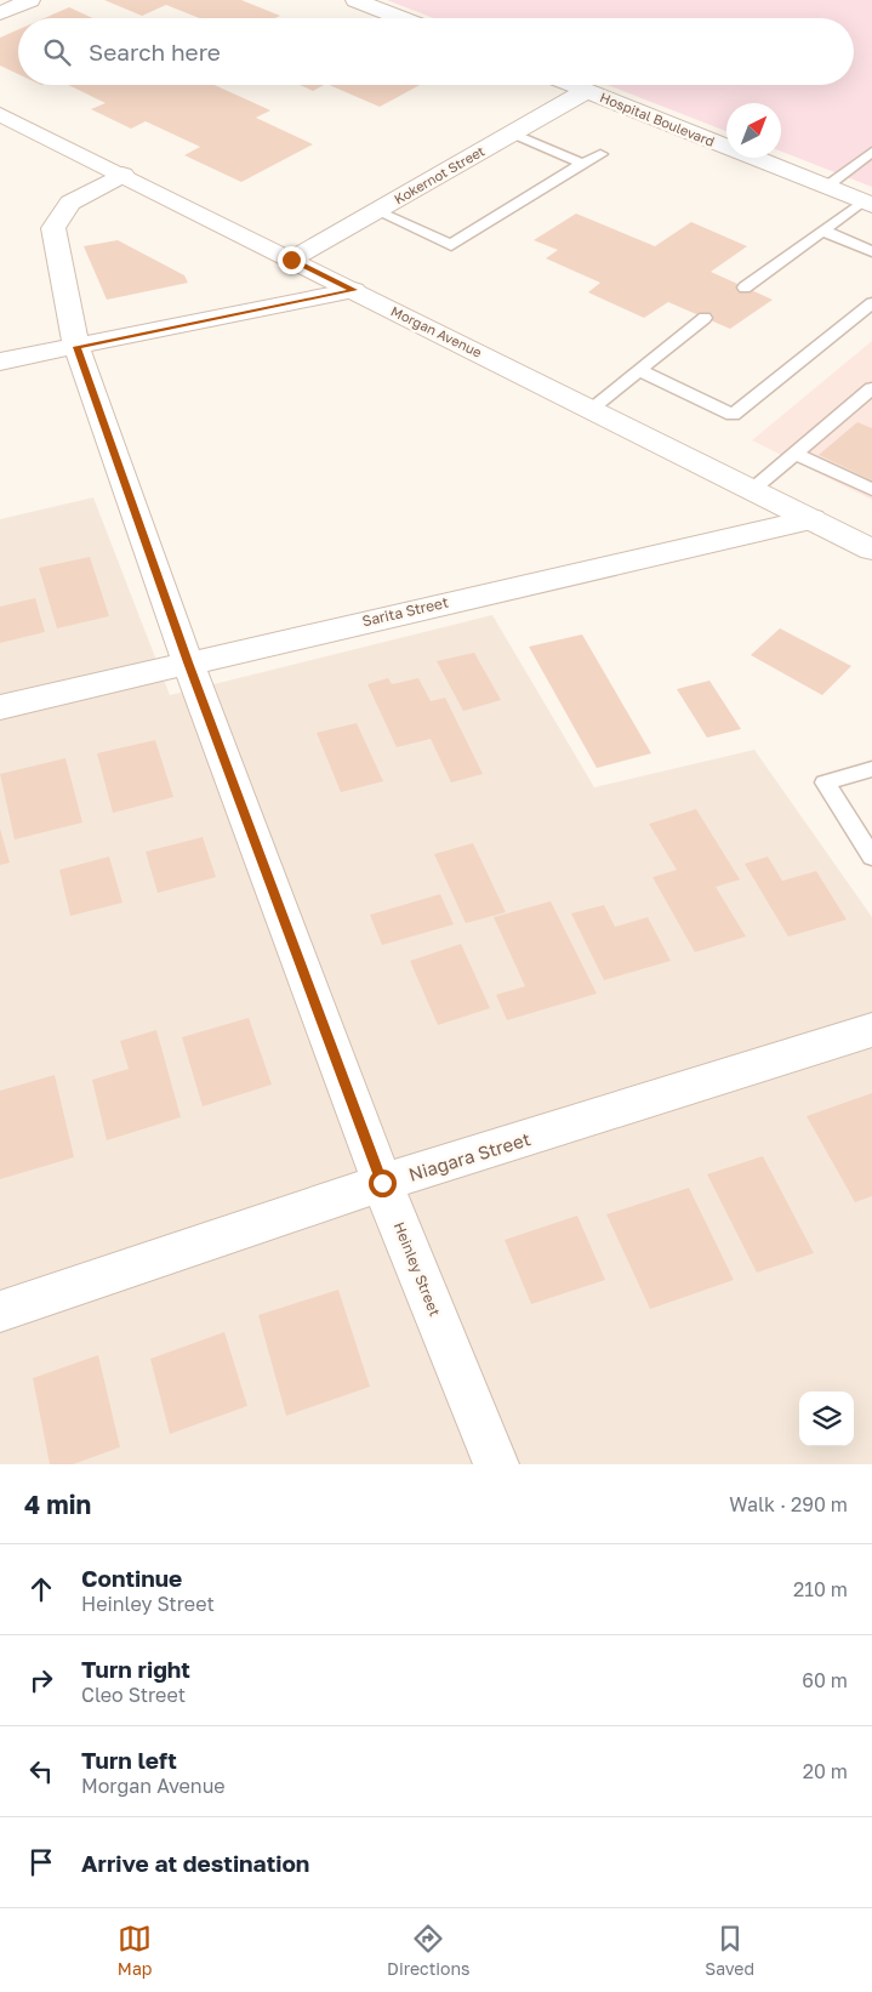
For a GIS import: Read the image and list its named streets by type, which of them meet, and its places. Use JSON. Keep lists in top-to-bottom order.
{
  "streets": {
    "street": [
      "Hospital Boulevard",
      "Kokernot Street",
      "Morgan Avenue",
      "Sarita Street",
      "Niagara Street",
      "Heinley Street"
    ]
  },
  "crossings": [
    ["Hospital Boulevard", "Kokernot Street"],
    ["Kokernot Street", "Morgan Avenue"],
    ["Morgan Avenue", "Sarita Street"],
    ["Morgan Avenue", "Heinley Street"],
    ["Sarita Street", "Heinley Street"],
    ["Niagara Street", "Heinley Street"]
  ],
  "north": "top right",
  "page": {
    "search": "Search here",
    "heading": ["4 min", "Walk · 290 m"],
    "list": [
      ["Continue", "Heinley Street", "210 m"],
      ["Turn right", "Cleo Street", "60 m"],
      ["Turn left", "Morgan Avenue", "20 m"],
      "Arrive at destination"
    ],
    "nav": ["Map", "Directions", "Saved"]
  }
}
